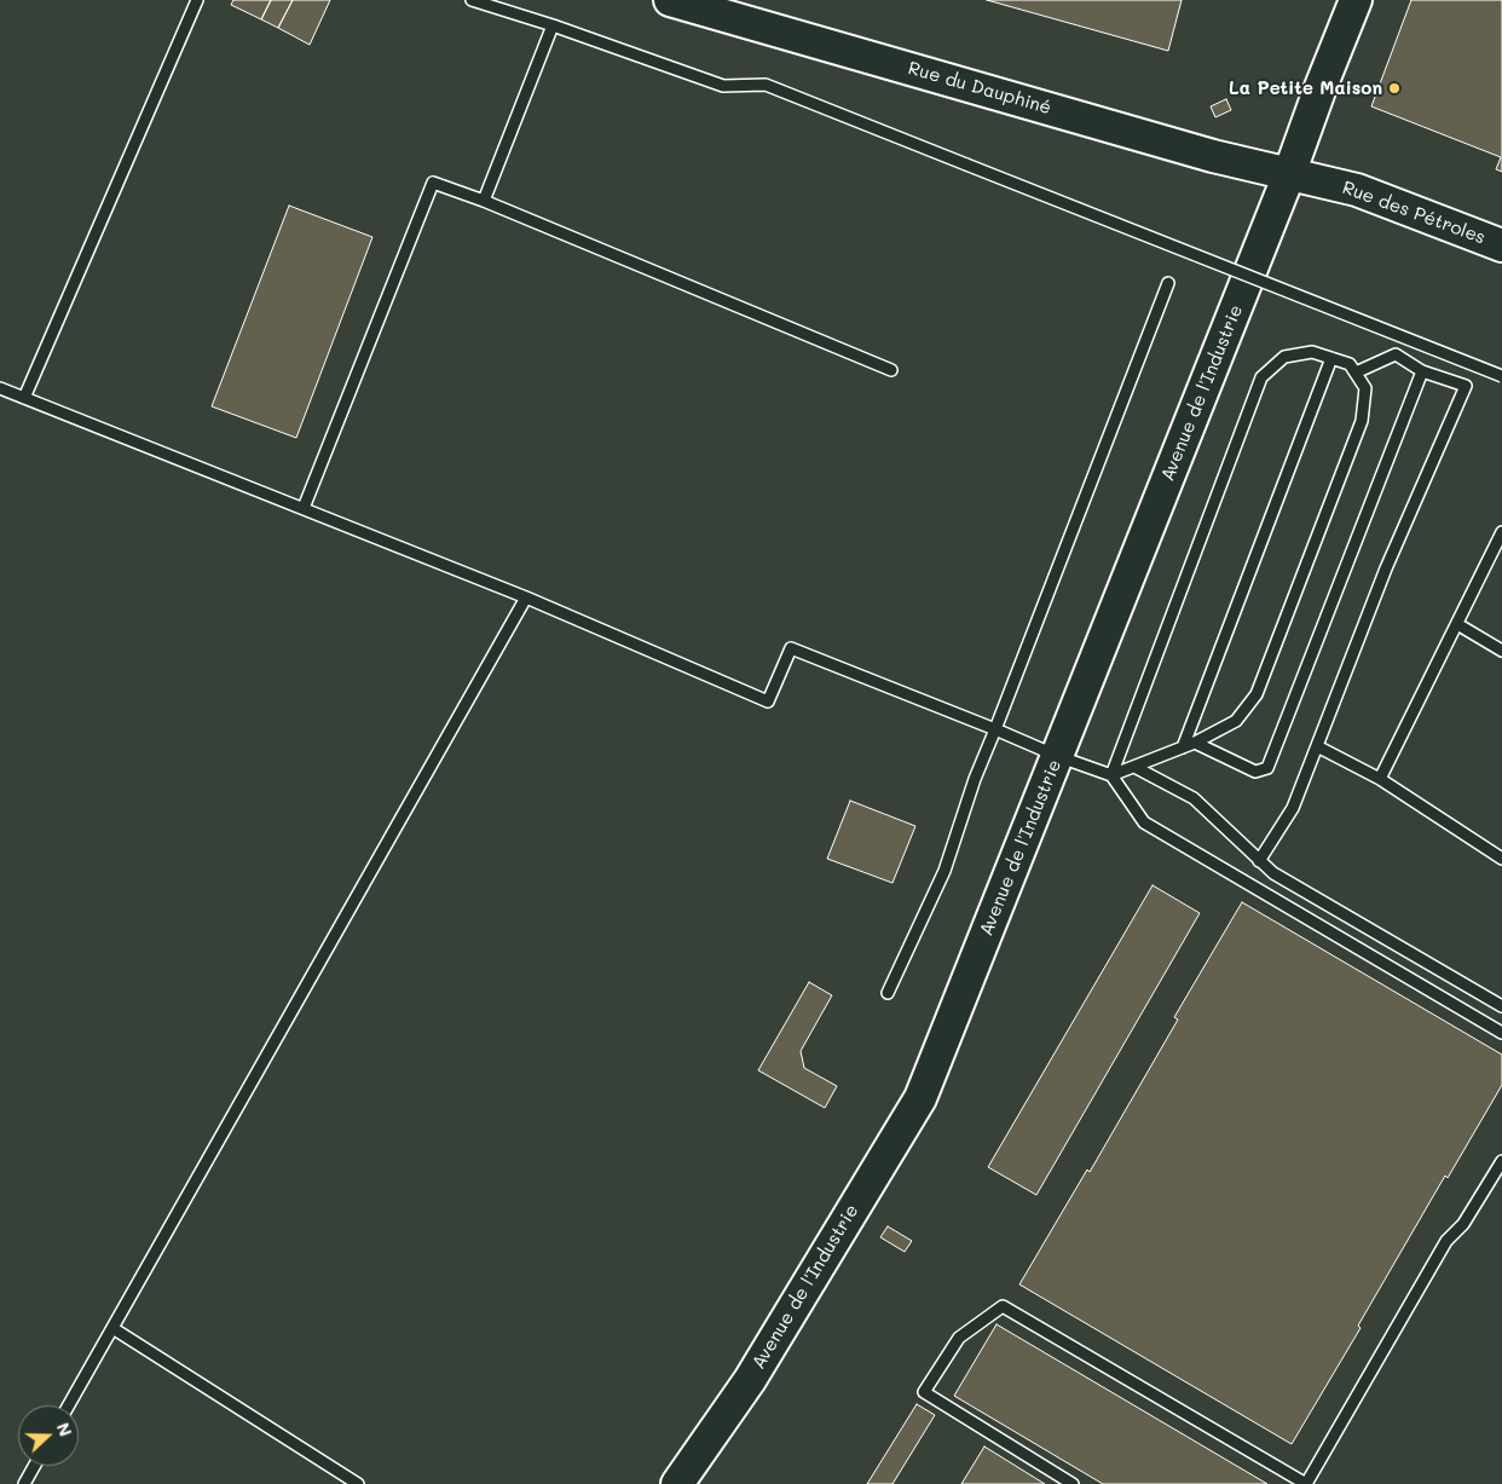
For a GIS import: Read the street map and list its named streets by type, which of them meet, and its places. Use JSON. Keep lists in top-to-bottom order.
{
  "streets": {
    "street": ["Rue du Dauphiné", "Rue des Pétroles", "Avenue de l'Industrie"]
  },
  "crossings": [
    ["Rue du Dauphiné", "Rue des Pétroles"],
    ["Rue du Dauphiné", "Avenue de l'Industrie"],
    ["Rue des Pétroles", "Avenue de l'Industrie"]
  ],
  "places": ["La Petite Maison"],
  "north": "right"
}
